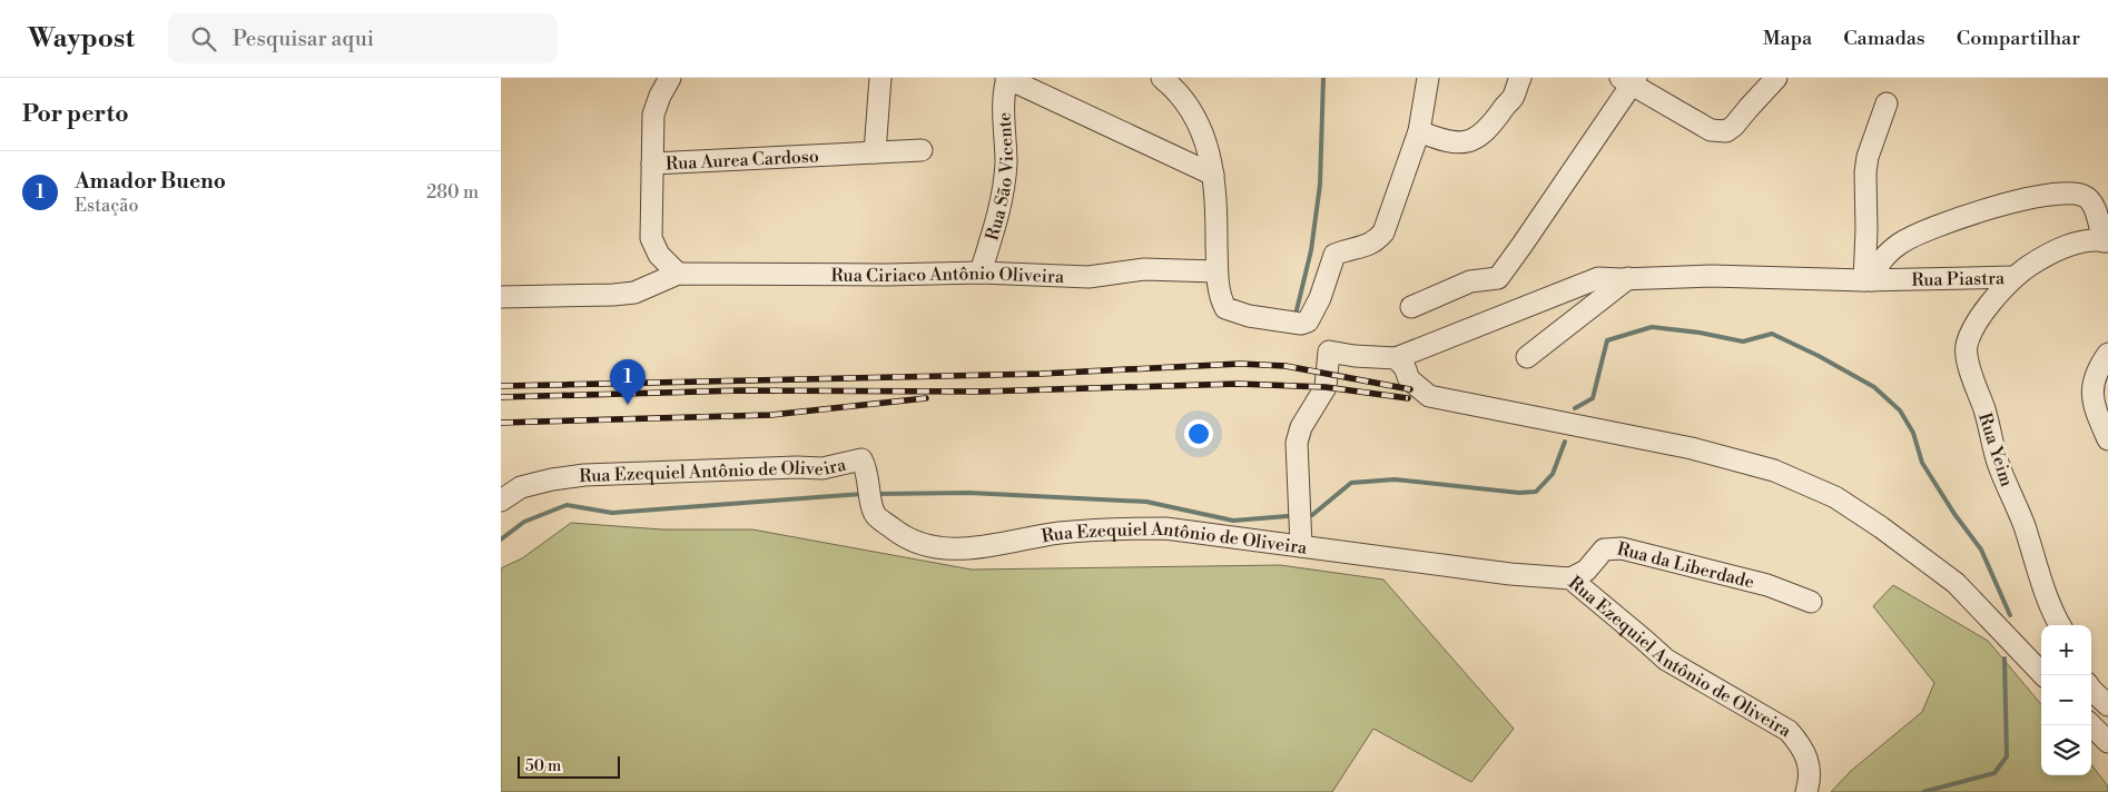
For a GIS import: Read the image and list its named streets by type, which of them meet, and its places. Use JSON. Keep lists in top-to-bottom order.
{
  "streets": {
    "street": [
      "Rua Aurea Cardoso",
      "Rua São Vicente",
      "Rua Ciriaco Antônio Oliveira",
      "Rua Piastra",
      "Rua Yeim",
      "Rua Ezequiel Antônio de Oliveira",
      "Rua da Liberdade"
    ]
  },
  "crossings": [
    ["Rua São Vicente", "Rua Ciriaco Antônio Oliveira"],
    ["Rua Piastra", "Rua Yeim"],
    ["Rua Ezequiel Antônio de Oliveira", "Rua da Liberdade"]
  ],
  "scale_bar": "50 m",
  "page": {
    "header": "Waypost",
    "search": "Pesquisar aqui",
    "nav": ["Mapa", "Camadas", "Compartilhar"],
    "heading": "Por perto",
    "list": [
      {
        "mark": "1",
        "name": "Amador Bueno",
        "note": "Estação",
        "value": "280 m"
      }
    ],
    "pins": "1",
    "map_buttons": ["+", "−"],
    "scale": "50 m"
  }
}
